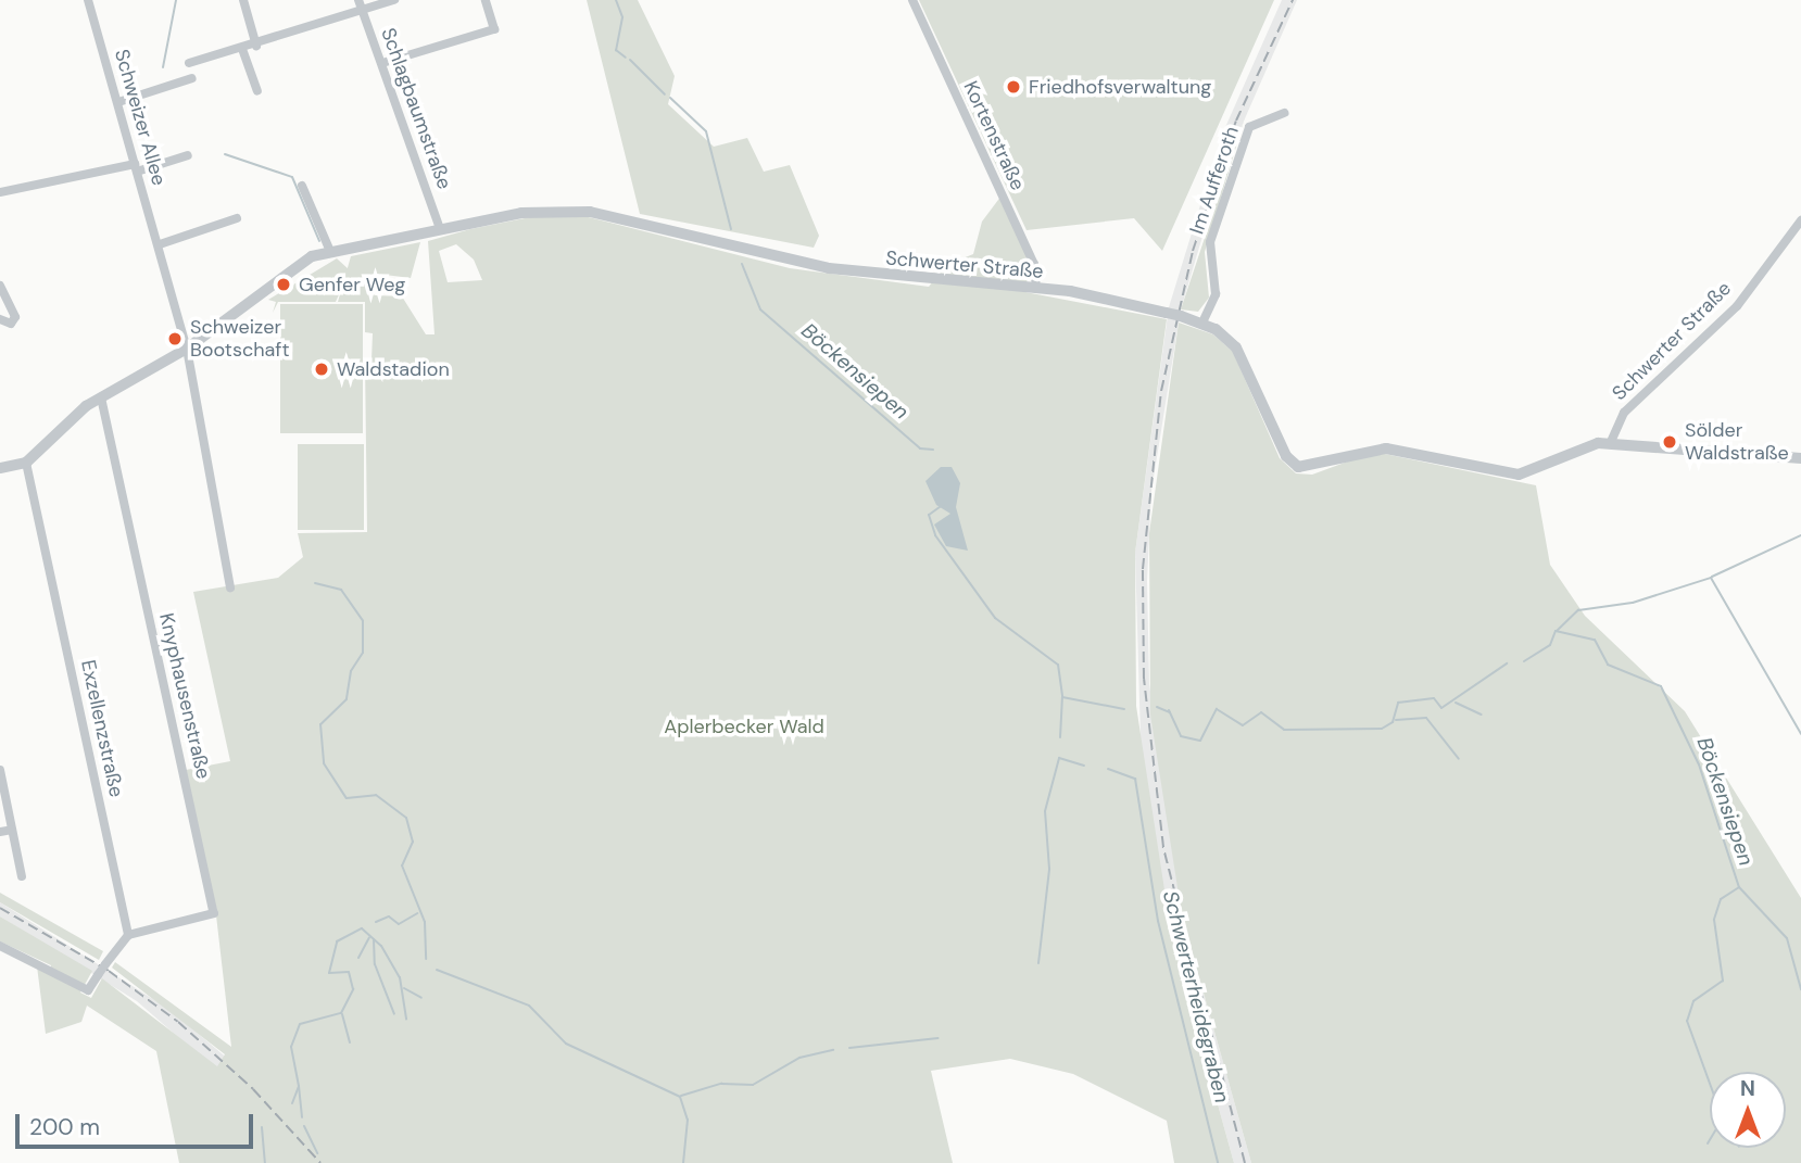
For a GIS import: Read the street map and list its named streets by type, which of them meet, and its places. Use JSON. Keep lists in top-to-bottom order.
{
  "streets": {
    "street": [
      "Schlagbaumstraße",
      "Schweizer Allee",
      "Kortenstraße",
      "Im Aufferoth",
      "Schwerter Straße",
      "Knyphausenstraße",
      "Exzellenzstraße"
    ]
  },
  "crossings": [
    ["Schlagbaumstraße", "Schwerter Straße"],
    ["Schweizer Allee", "Schwerter Straße"],
    ["Kortenstraße", "Schwerter Straße"],
    ["Im Aufferoth", "Schwerter Straße"],
    ["Schwerter Straße", "Knyphausenstraße"],
    ["Schwerter Straße", "Exzellenzstraße"],
    ["Knyphausenstraße", "Exzellenzstraße"]
  ],
  "water": ["Böckensiepen", "Schwerterheidegraben"],
  "parks": ["Aplerbecker Wald"],
  "places": [
    "Friedhofsverwaltung",
    "Genfer Weg",
    "Schweizer Bootschaft",
    "Waldstadion",
    "Sölder Waldstraße"
  ],
  "scale_bar": "200 m",
  "north": "top"
}
